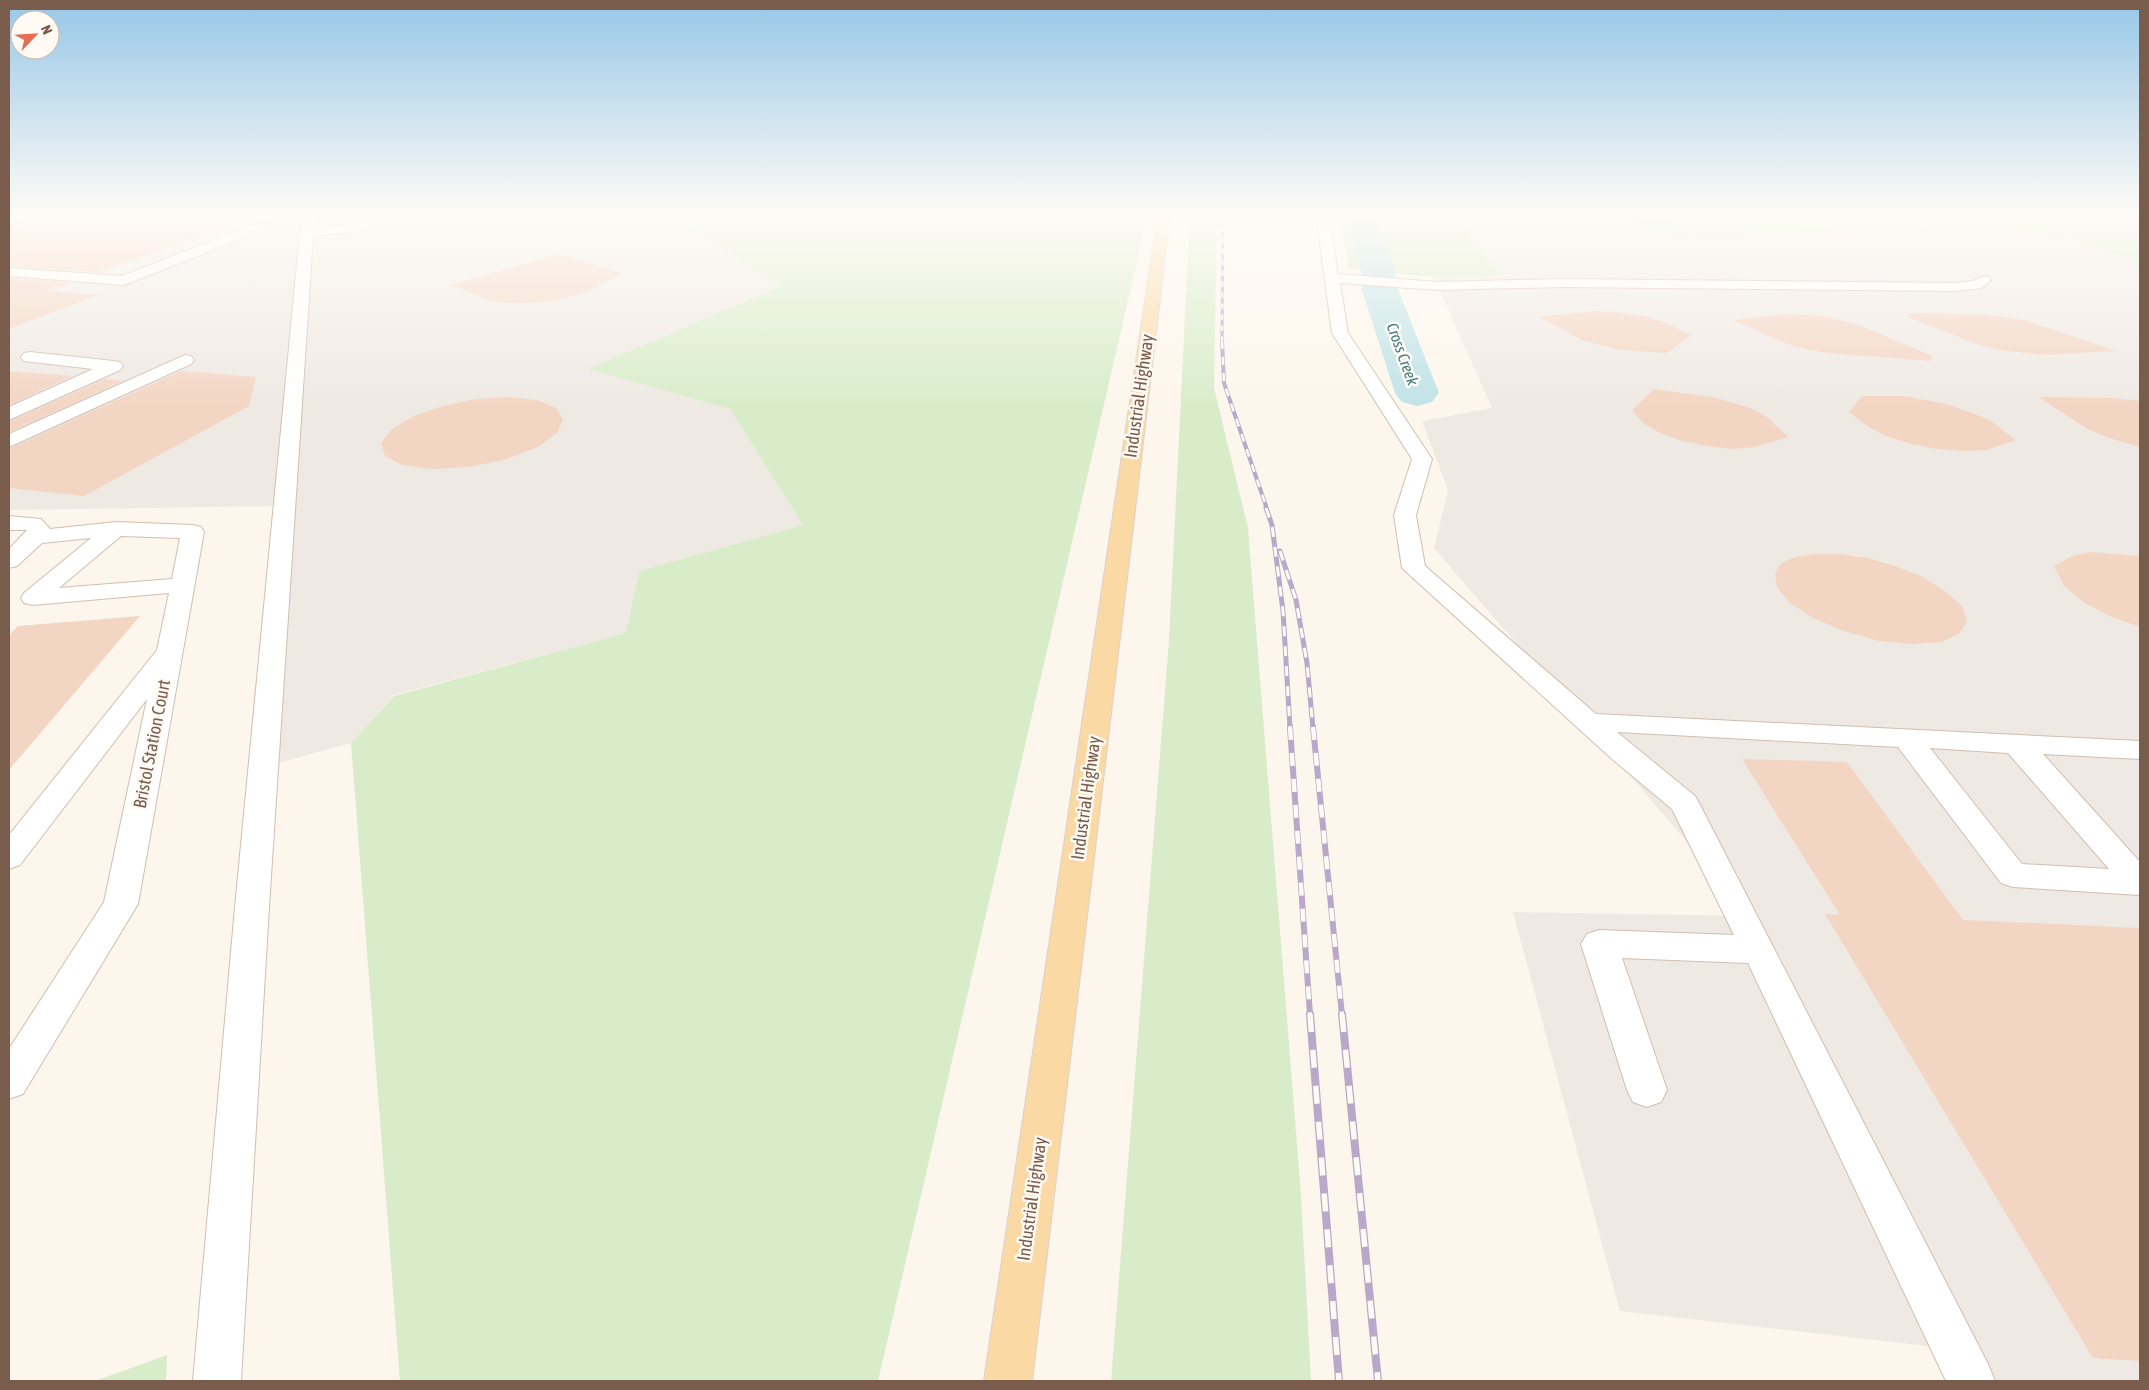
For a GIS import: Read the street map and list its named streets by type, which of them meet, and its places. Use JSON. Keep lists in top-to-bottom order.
{
  "streets": {
    "main road": ["Industrial Highway"],
    "street": ["Bristol Station Court"]
  },
  "water": ["Cross Creek"],
  "north": "top right"
}
